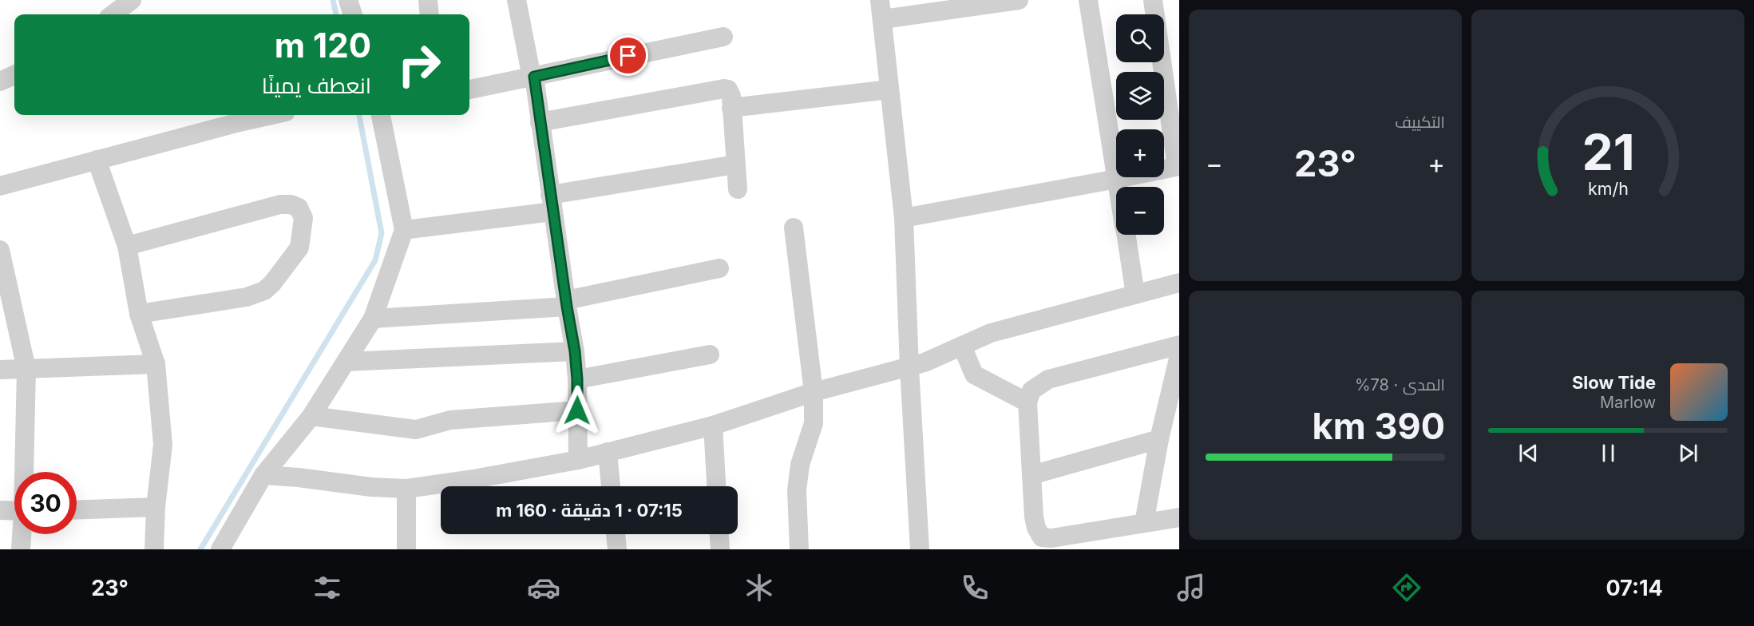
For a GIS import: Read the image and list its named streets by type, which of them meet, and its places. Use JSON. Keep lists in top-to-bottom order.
{
  "page": {
    "tile": [
      "التكييف",
      ["المدى · 78%", "390 km"]
    ],
    "map_buttons": ["+", "−"],
    "turn": ["120 m", "انعطف يمينًا"],
    "heat": ["−", "23°", "+"],
    "song": ["Slow Tide", "Marlow"],
    "limit": "30",
    "trip": "07:15 · 1 دقيقة · 160 m",
    "tabs": ["07:14", "23°"],
    "gauge": ["21", "km/h"]
  }
}
